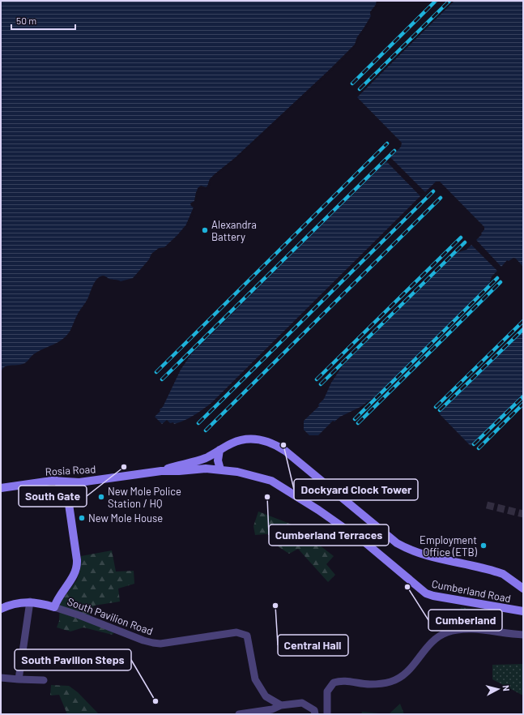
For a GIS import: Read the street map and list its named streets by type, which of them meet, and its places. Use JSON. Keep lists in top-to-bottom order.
{
  "streets": {
    "main road": ["Rosia Road", "Cumberland Road", "South Pavilion Road"]
  },
  "crossings": [
    ["Rosia Road", "Cumberland Road"]
  ],
  "places": [
    "Alexandra Battery",
    "Dockyard Clock Tower",
    "South Gate",
    "New Mole Police Station / HQ",
    "Cumberland Terraces",
    "New Mole House",
    "Employment Office (ETB)",
    "Cumberland",
    "Central Hall",
    "South Pavilion Steps"
  ],
  "scale_bar": "50 m",
  "north": "right"
}
